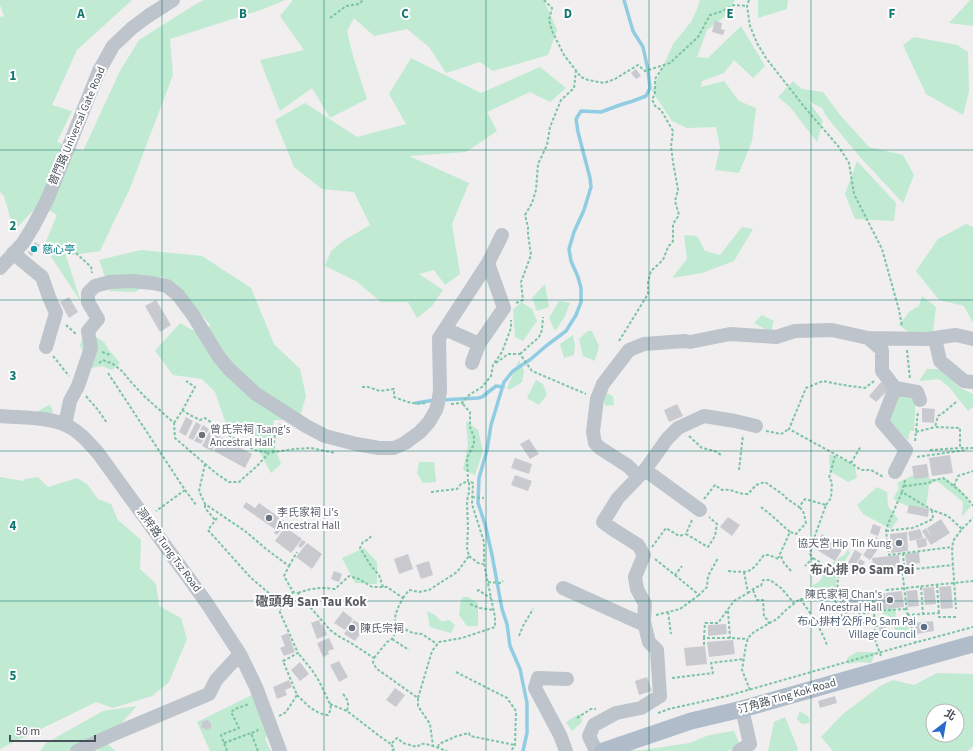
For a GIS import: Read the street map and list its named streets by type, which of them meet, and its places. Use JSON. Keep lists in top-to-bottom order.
{
  "streets": {
    "main road": ["汀角路 Ting Kok Road"],
    "street": ["普門路 Universal Gate Road", "洞梓路 Tung Tsz Road"]
  },
  "districts": ["布心排 Po Sam Pai", "䃟頭角 San Tau Kok"],
  "places": [
    "慈心亭",
    "曾氏宗祠 Tsang's Ancestral Hall",
    "李氏家祠 Li's Ancestral Hall",
    "協天宮 Hip Tin Kung",
    "陳氏家祠 Chan's Ancestral Hall",
    "布心排村公所 Po Sam Pai Village Council",
    "陳氏宗祠"
  ],
  "scale_bar": "50 m",
  "north": "top right",
  "grid": {
    "columns": [
      "A",
      "B",
      "C",
      "D",
      "E",
      "F"
    ],
    "rows": [
      "1",
      "2",
      "3",
      "4",
      "5"
    ]
  }
}
